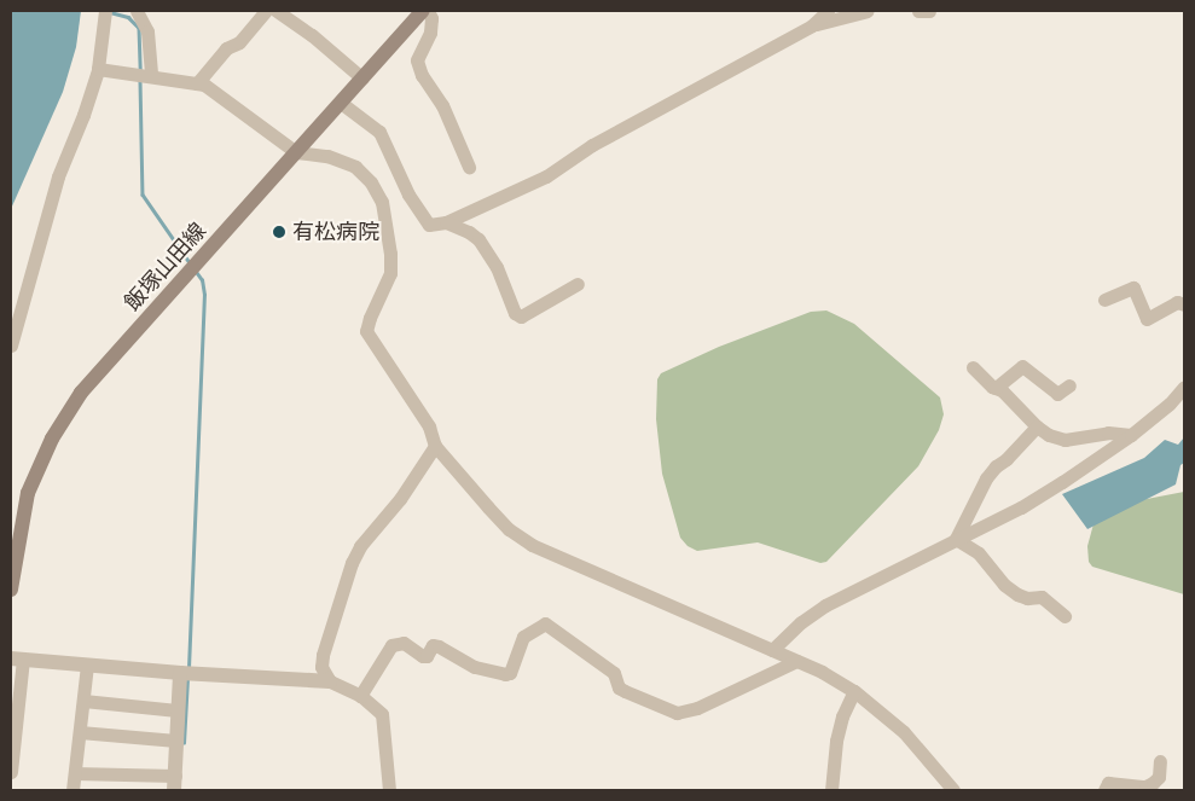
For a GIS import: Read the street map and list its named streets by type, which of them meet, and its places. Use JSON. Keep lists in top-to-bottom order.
{
  "streets": {
    "main road": ["飯塚山田線"]
  },
  "places": ["有松病院"]
}
